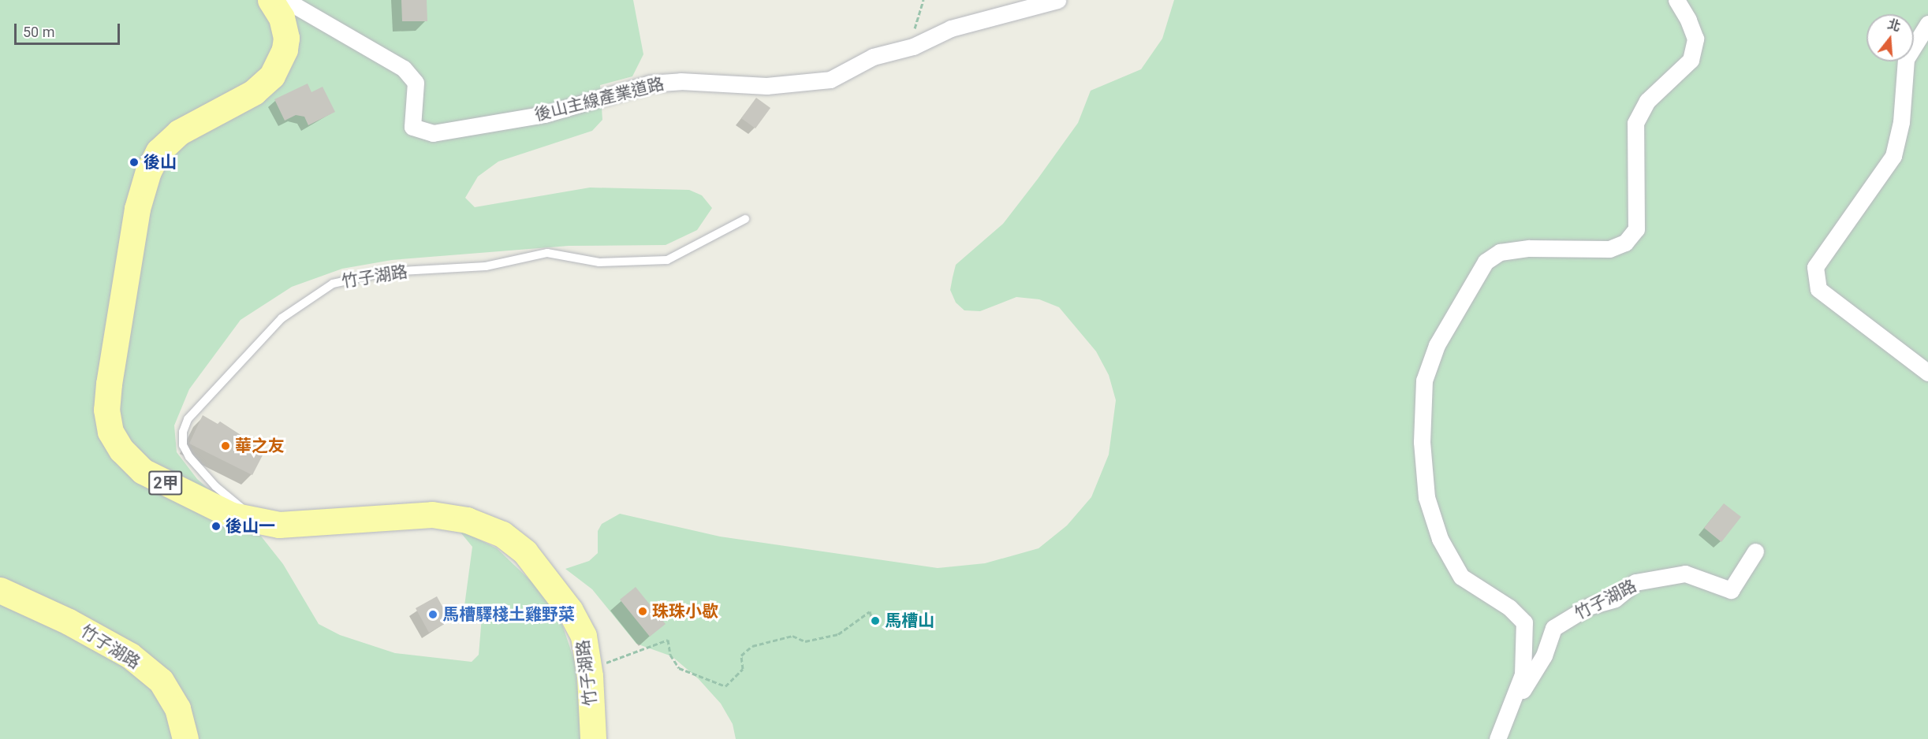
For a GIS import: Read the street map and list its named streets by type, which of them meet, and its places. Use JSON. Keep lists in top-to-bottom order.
{
  "streets": {
    "main road": ["竹子湖路", "2甲"],
    "street": ["後山主線產業道路"]
  },
  "places": [
    "後山",
    "華之友",
    "後山一",
    "珠珠小歇",
    "馬槽驛棧土雞野菜",
    "馬槽山"
  ],
  "scale_bar": "50 m",
  "north": "top"
}
